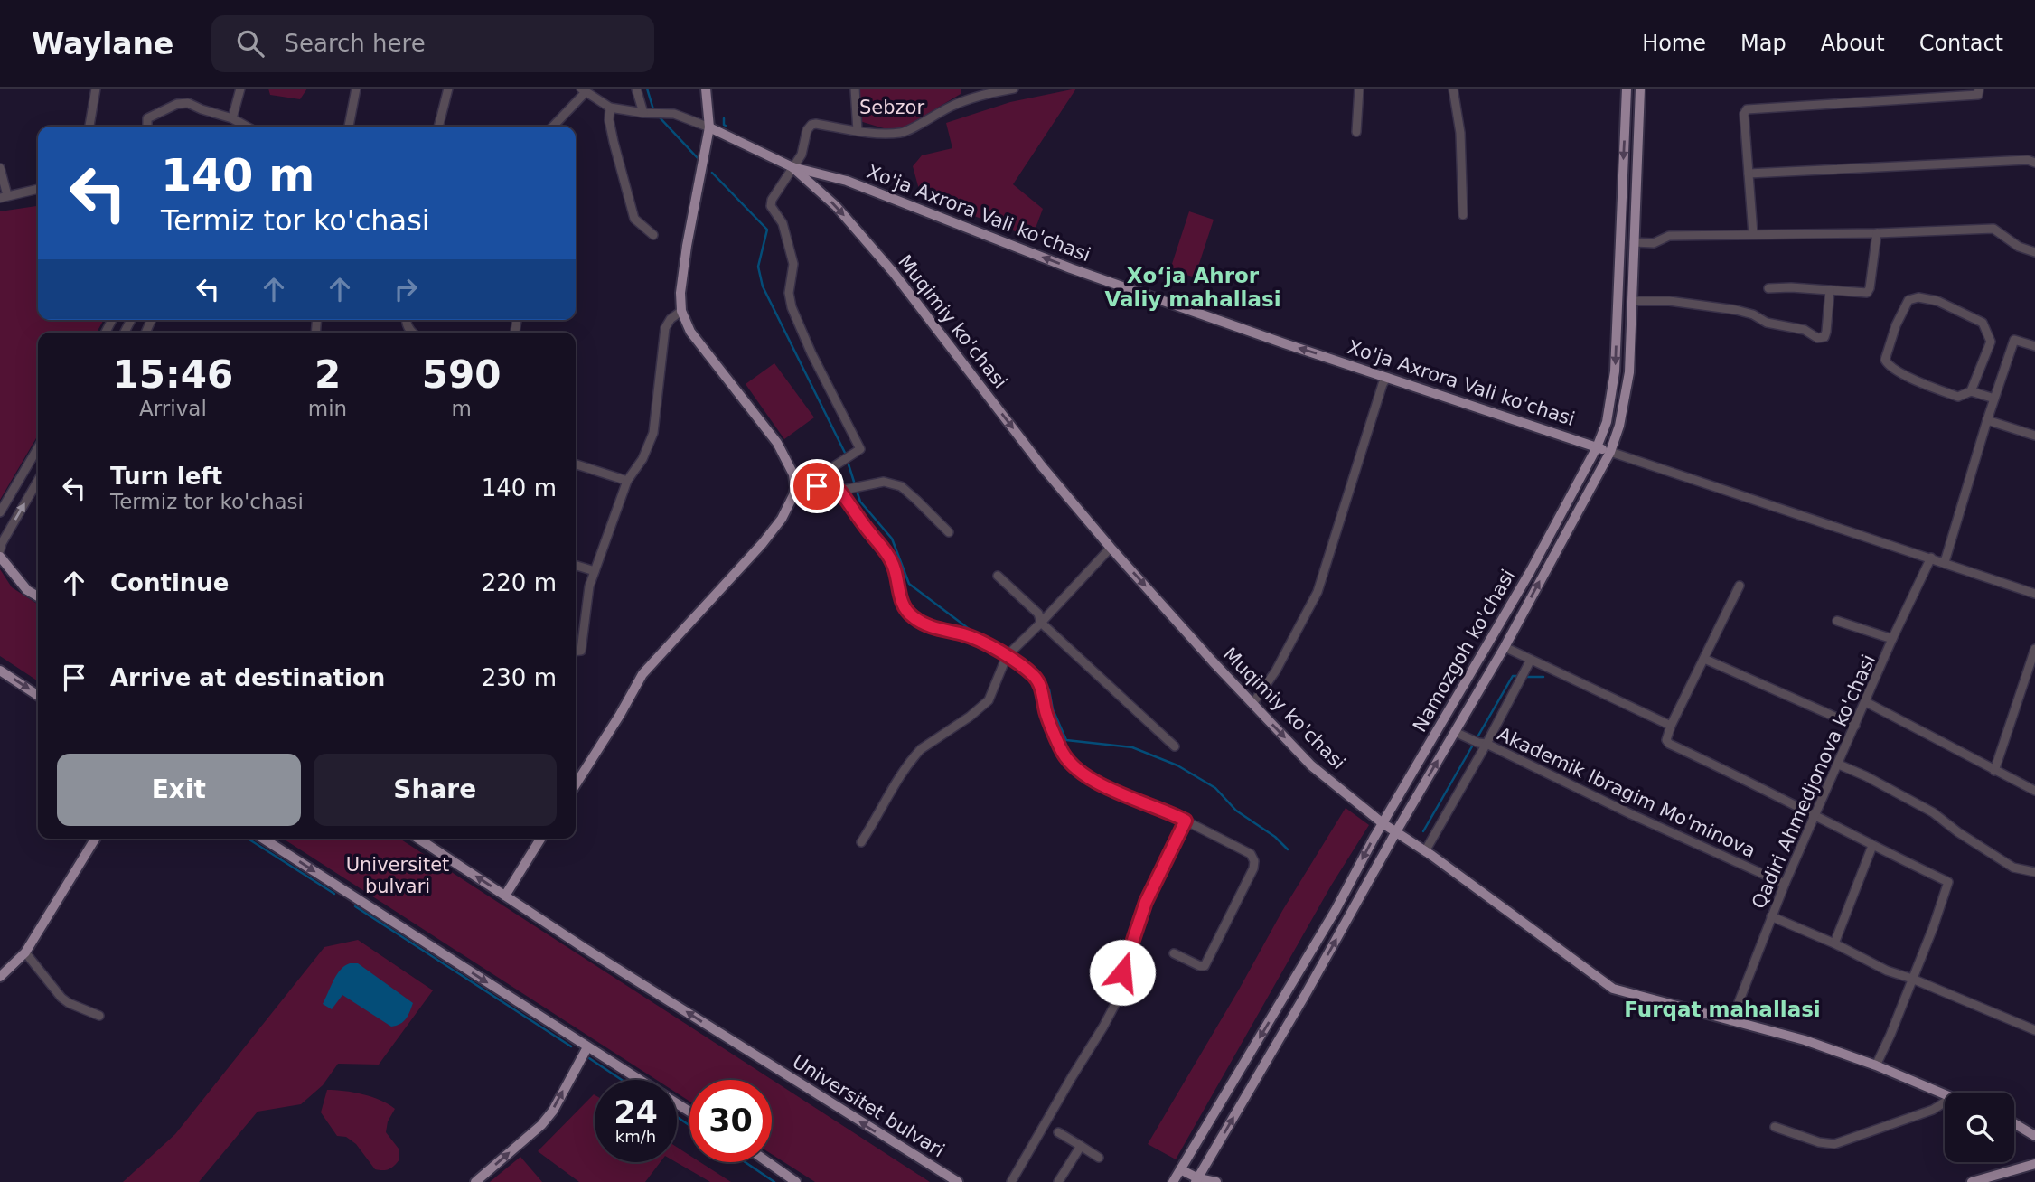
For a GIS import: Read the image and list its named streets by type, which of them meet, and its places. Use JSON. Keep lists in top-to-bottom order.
{
  "streets": {
    "main road": [
      "Xo'ja Axrora Vali ko'chasi",
      "Muqimiy ko'chasi",
      "Namozgoh ko'chasi",
      "Universitet bulvari"
    ],
    "street": ["Qadiri Ahmedjonova ko'chasi", "Akademik Ibragim Mo'minova"]
  },
  "crossings": [
    ["Xo'ja Axrora Vali ko'chasi", "Muqimiy ko'chasi"],
    ["Xo'ja Axrora Vali ko'chasi", "Namozgoh ko'chasi"],
    ["Muqimiy ko'chasi", "Namozgoh ko'chasi"],
    ["Muqimiy ko'chasi", "Qadiri Ahmedjonova ko'chasi"],
    ["Namozgoh ko'chasi", "Akademik Ibragim Mo'minova"],
    ["Qadiri Ahmedjonova ko'chasi", "Akademik Ibragim Mo'minova"]
  ],
  "one_way": ["Xo'ja Axrora Vali ko'chasi", "Muqimiy ko'chasi"],
  "districts": ["Xo‘ja Ahror Valiy mahallasi", "Furqat mahallasi"],
  "parks": ["Sebzor", "Universitet bulvari"],
  "page": {
    "header": "Waylane",
    "search": "Search here",
    "nav": [
      "Home",
      "Map",
      "About",
      "Contact"
    ],
    "turn": ["140 m", "Termiz tor ko'chasi"],
    "eta": [
      "15:46",
      "Arrival",
      "2",
      "min",
      "590",
      "m"
    ],
    "list": [
      {
        "name": "Turn left",
        "note": "Termiz tor ko'chasi",
        "value": "140 m"
      },
      {
        "name": "Continue",
        "value": "220 m"
      },
      {
        "name": "Arrive at destination",
        "value": "230 m"
      }
    ],
    "buttons": ["Exit", "Share"],
    "speed": "24 km/h",
    "limit": "30"
  }
}
